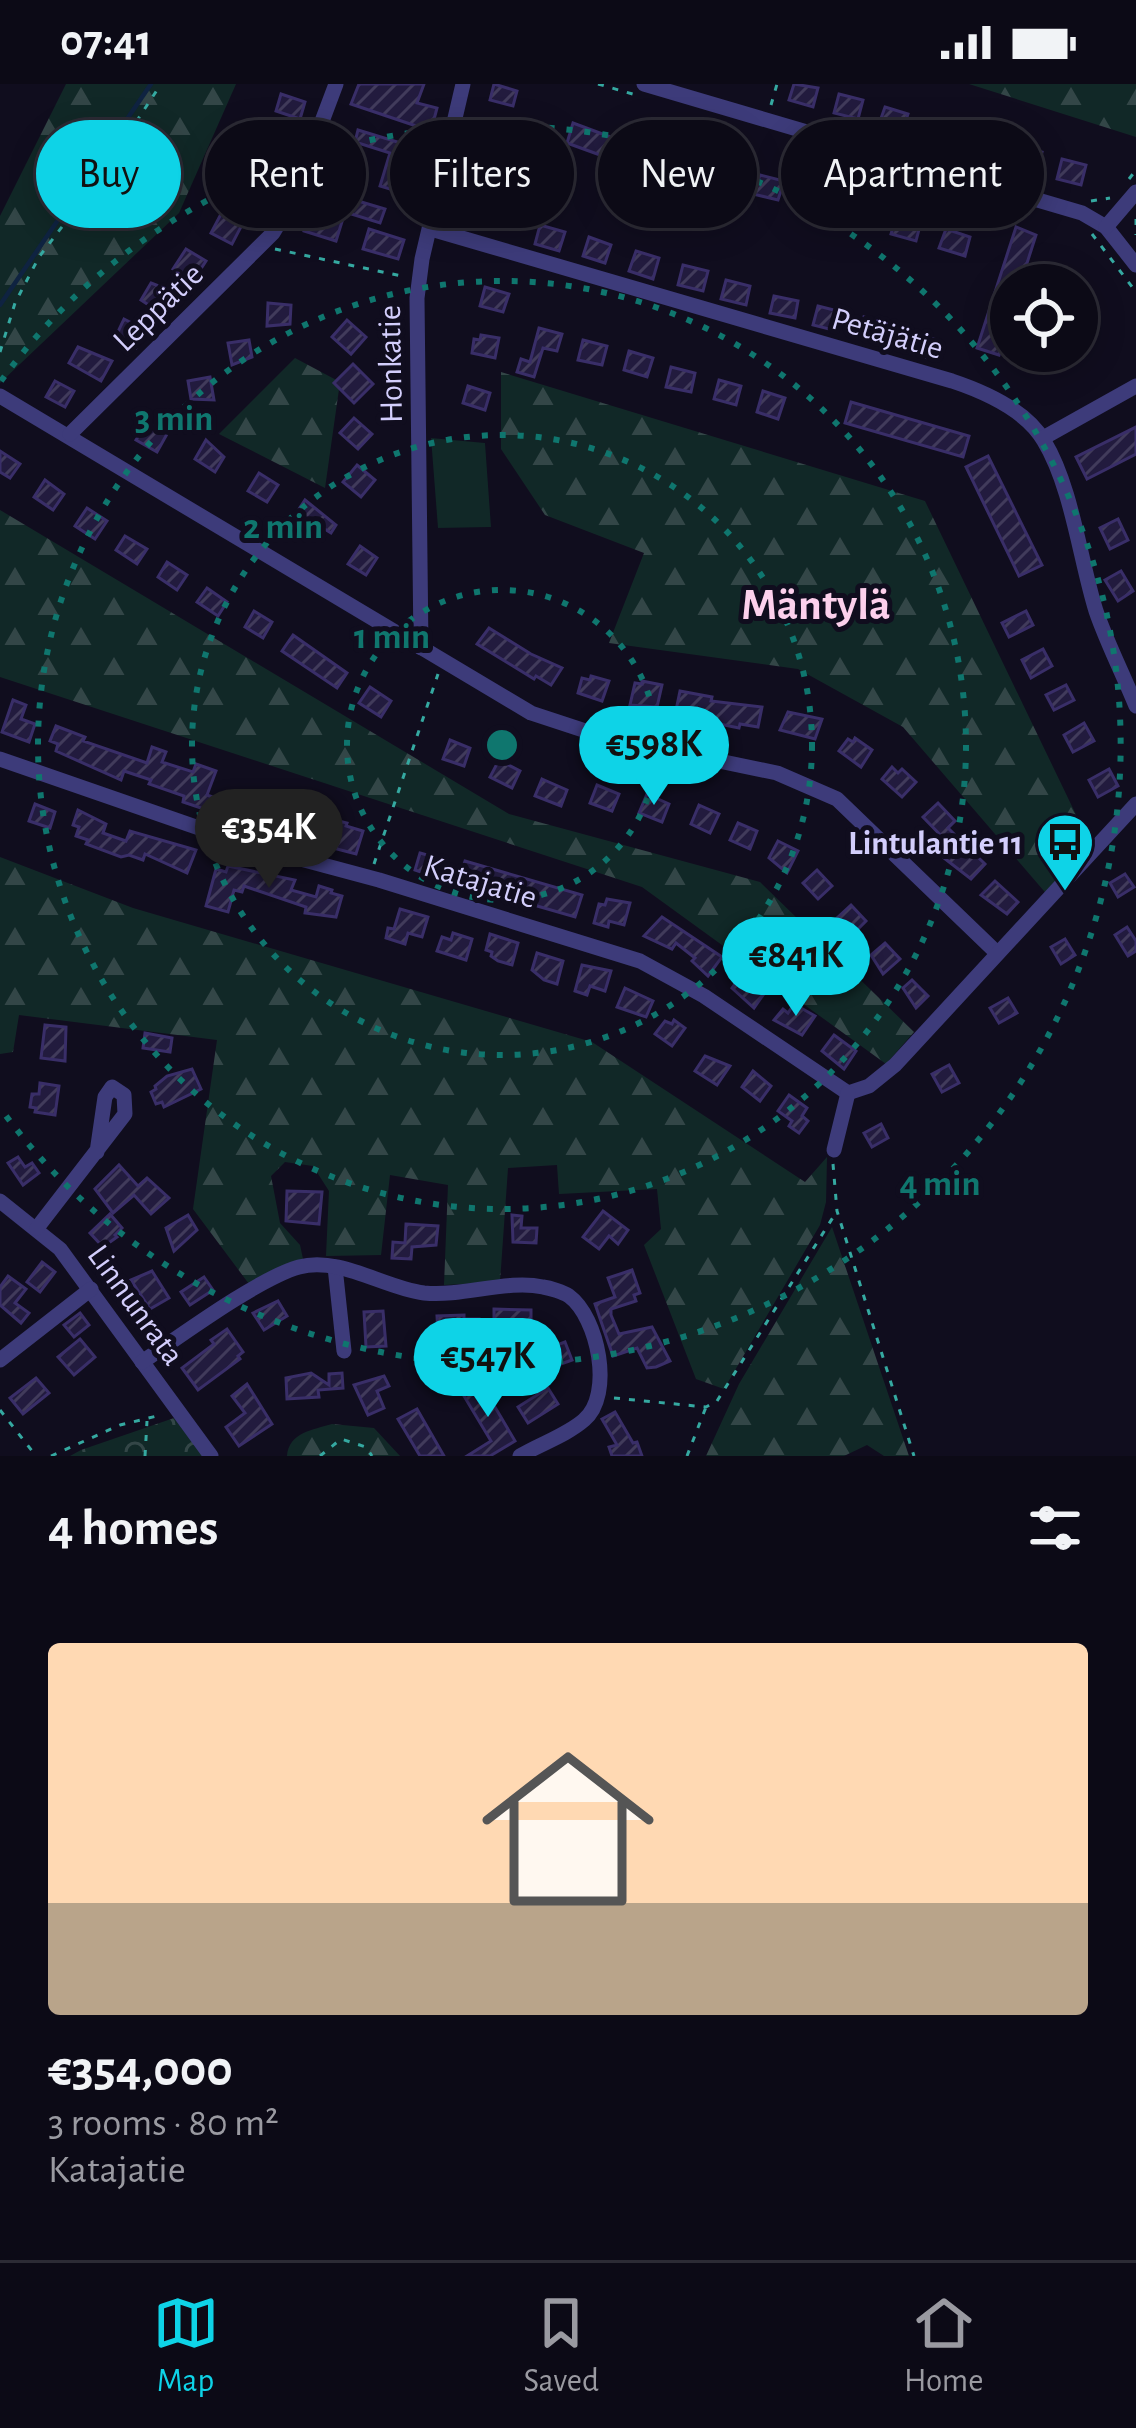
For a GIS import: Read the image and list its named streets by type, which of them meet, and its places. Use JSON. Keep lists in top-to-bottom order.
{
  "streets": {
    "street": [
      "Leppätie",
      "Petäjätie",
      "Honkatie",
      "Katajatie",
      "Linnunrata"
    ]
  },
  "crossings": [
    ["Petäjätie", "Honkatie"]
  ],
  "districts": ["Mäntylä"],
  "places": {
    "bus stop": ["Lintulantie 11"]
  },
  "page": {
    "status": "07:41",
    "chip": [
      "Buy",
      "Rent",
      "Filters",
      "New",
      "Apartment"
    ],
    "price": [
      "€598K",
      "€354K",
      "€841K",
      "€547K"
    ],
    "heading": "4 homes",
    "list": [
      {
        "name": "€354,000",
        "note": "3 rooms · 80 m² · Katajatie"
      }
    ],
    "tabs": ["Map", "Saved", "Home"]
  },
  "rings": [
    "3 min",
    "2 min",
    "1 min",
    "4 min"
  ]
}
